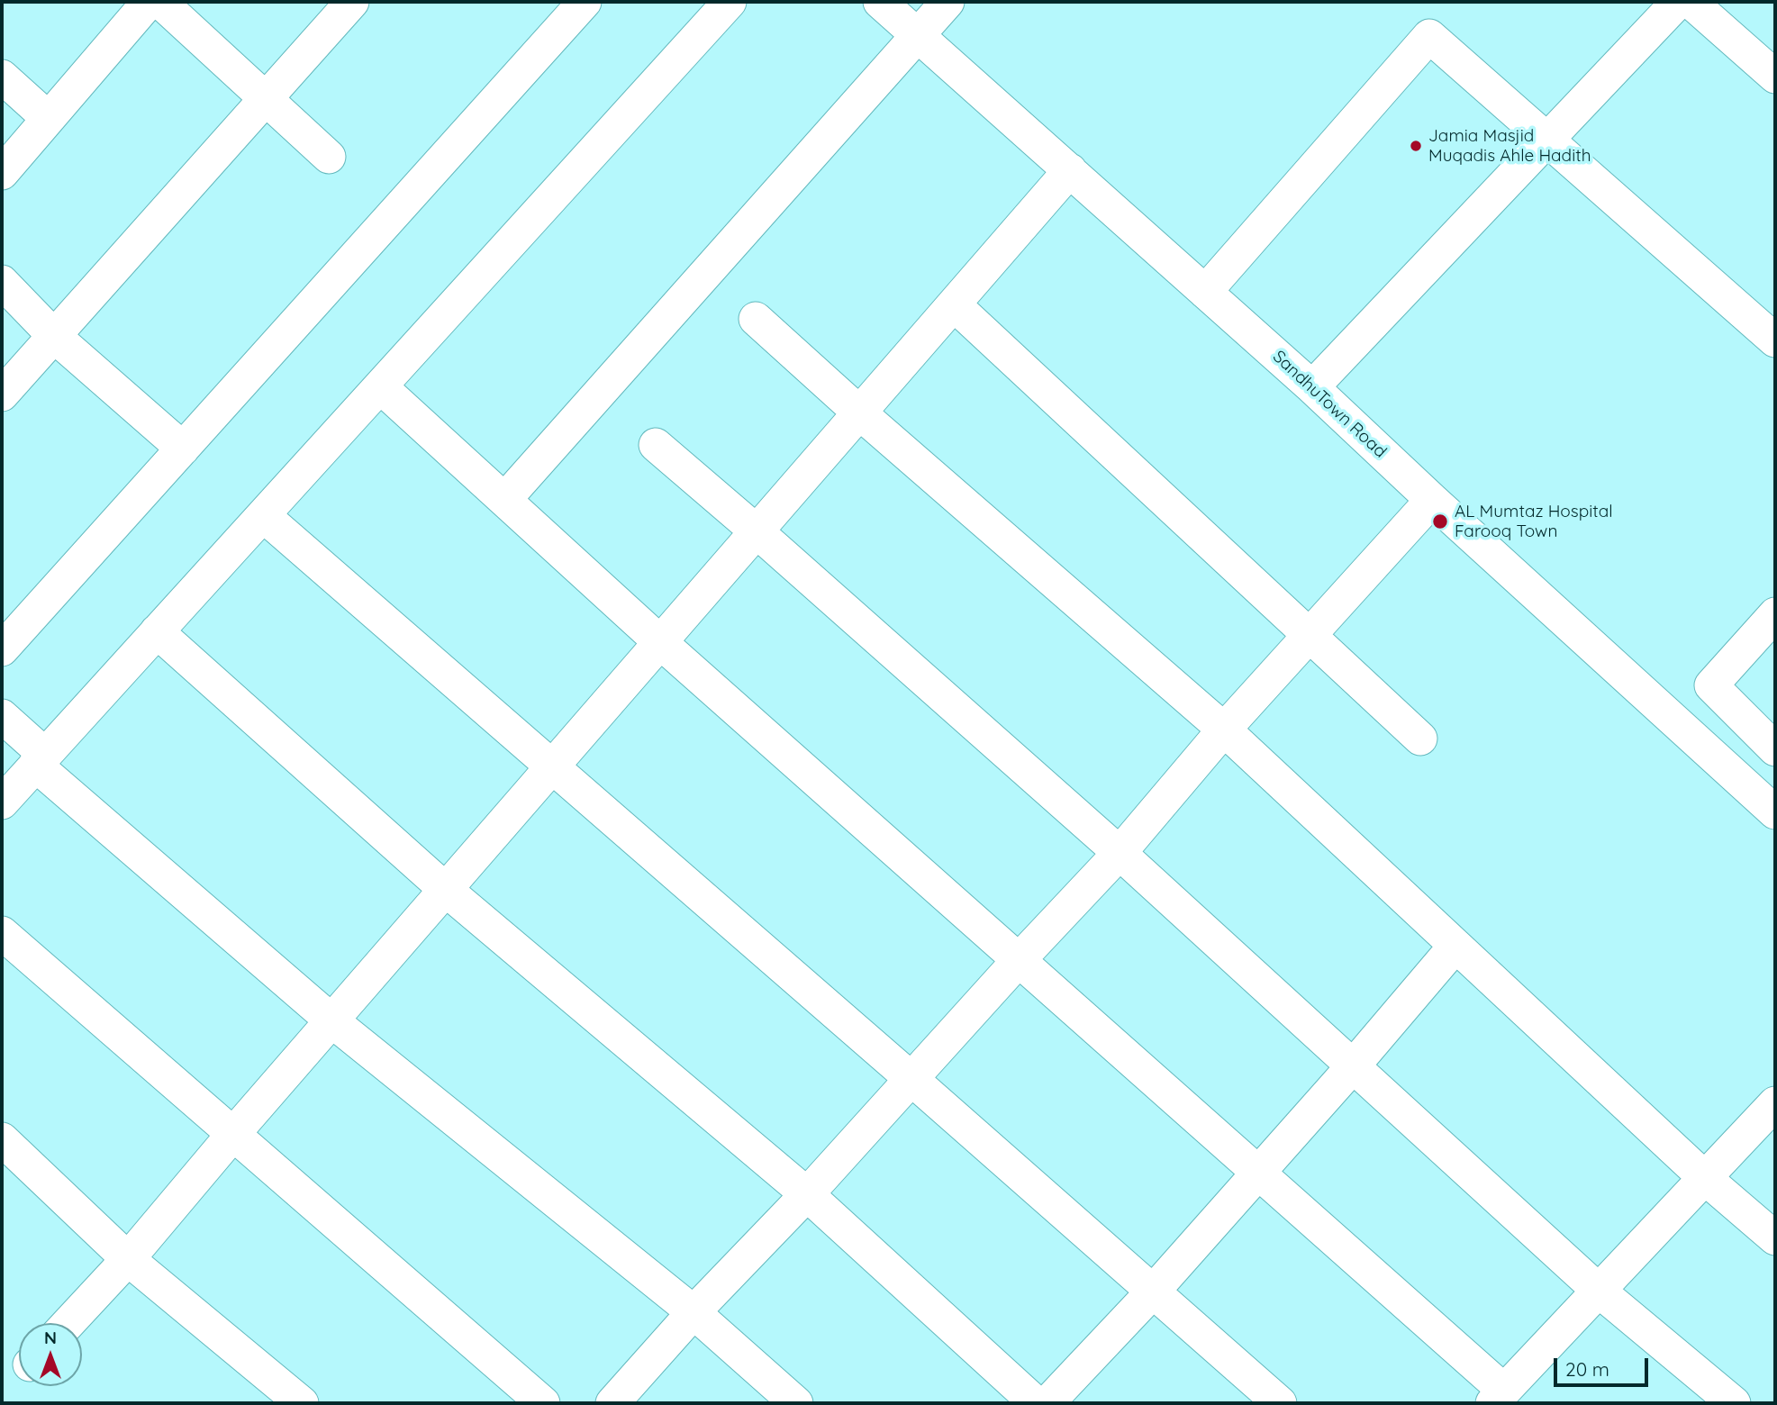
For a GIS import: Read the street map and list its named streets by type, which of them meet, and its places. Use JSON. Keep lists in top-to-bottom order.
{
  "streets": {
    "street": ["SandhuTown Road"]
  },
  "places": ["Jamia Masjid Muqadis Ahle Hadith", "AL Mumtaz Hospital Farooq Town"],
  "scale_bar": "20 m",
  "north": "top"
}
